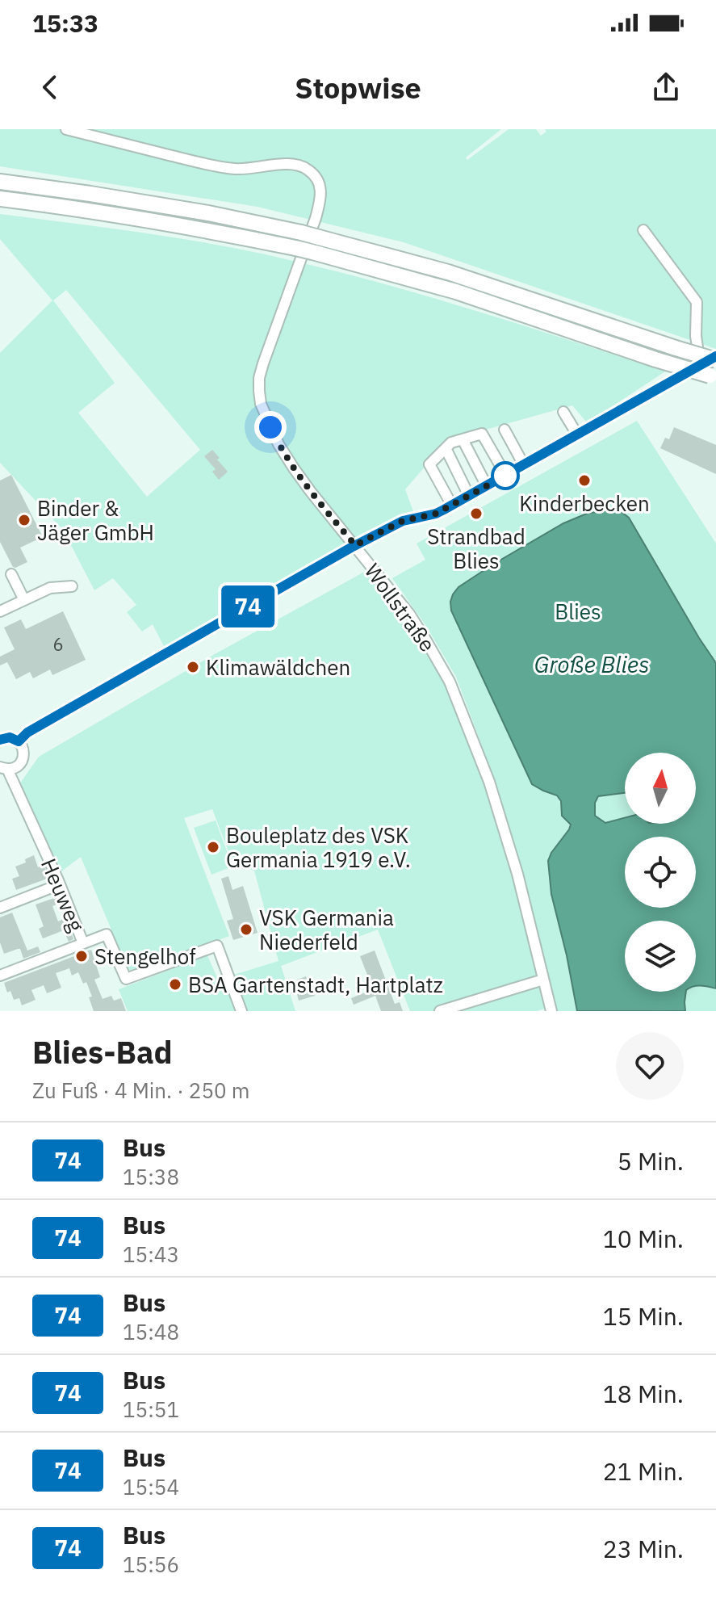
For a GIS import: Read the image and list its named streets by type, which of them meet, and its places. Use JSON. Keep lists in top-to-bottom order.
{
  "streets": {
    "street": ["Wollstraße", "Heuweg"]
  },
  "water": ["Große Blies"],
  "parks": ["Blies"],
  "places": [
    "Kinderbecken",
    "Strandbad Blies",
    "Binder & Jäger GmbH",
    "Klimawäldchen",
    "Bouleplatz des VSK Germania 1919 e.V.",
    "VSK Germania Niederfeld",
    "Stengelhof",
    "BSA Gartenstadt, Hartplatz"
  ],
  "lines": ["bus line 74"],
  "house_numbers": ["6"],
  "north": "top",
  "page": {
    "status": "15:33",
    "header": "Stopwise",
    "on_map": "74",
    "heading": ["Blies-Bad", "Zu Fuß · 4 Min. · 250 m"],
    "list": [
      {
        "mark": "74",
        "name": "Bus",
        "note": "15:38",
        "value": "5 Min."
      },
      {
        "mark": "74",
        "name": "Bus",
        "note": "15:43",
        "value": "10 Min."
      },
      {
        "mark": "74",
        "name": "Bus",
        "note": "15:48",
        "value": "15 Min."
      },
      {
        "mark": "74",
        "name": "Bus",
        "note": "15:51",
        "value": "18 Min."
      },
      {
        "mark": "74",
        "name": "Bus",
        "note": "15:54",
        "value": "21 Min."
      },
      {
        "mark": "74",
        "name": "Bus",
        "note": "15:56",
        "value": "23 Min."
      }
    ]
  }
}
